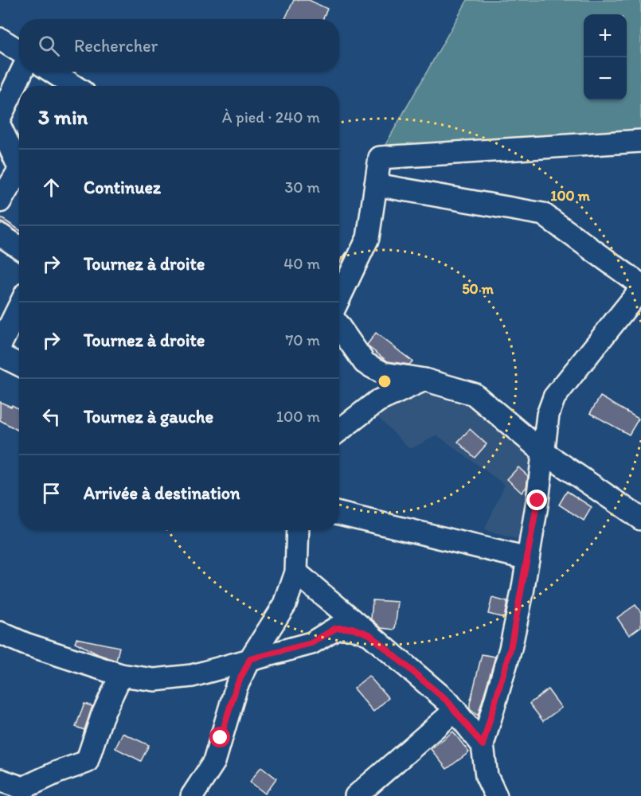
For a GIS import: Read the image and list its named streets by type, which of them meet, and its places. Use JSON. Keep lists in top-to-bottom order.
{
  "page": {
    "map_buttons": ["+", "−"],
    "search": "Rechercher",
    "heading": ["3 min", "À pied · 240 m"],
    "list": [
      ["Continuez", "30 m"],
      ["Tournez à droite", "40 m"],
      ["Tournez à droite", "70 m"],
      ["Tournez à gauche", "100 m"],
      "Arrivée à destination"
    ]
  },
  "rings": ["100 m", "50 m"]
}
